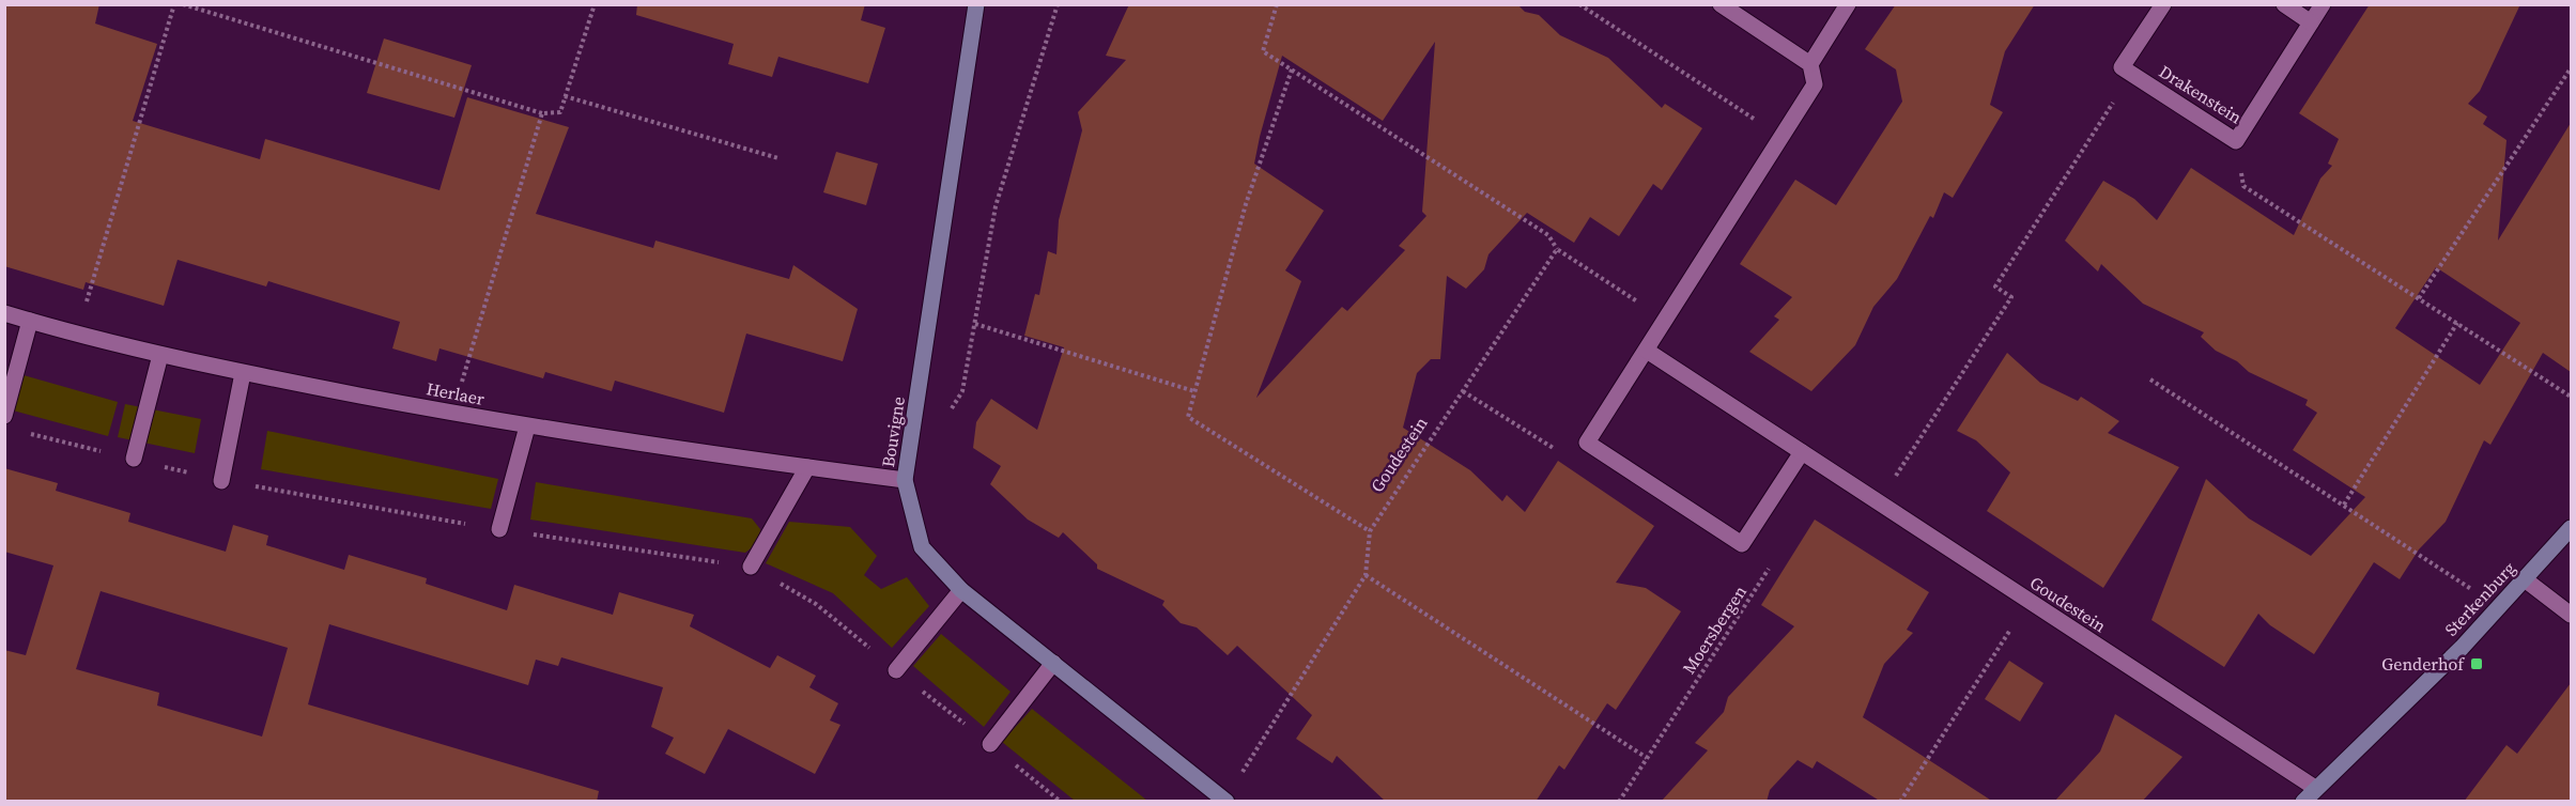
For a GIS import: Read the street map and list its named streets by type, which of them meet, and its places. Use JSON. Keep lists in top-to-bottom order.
{
  "streets": {
    "street": [
      "Drakenstein",
      "Herlaer",
      "Bouvigne",
      "Goudestein",
      "Sterkenburg"
    ],
    "path": ["Moersbergen"]
  },
  "crossings": [
    ["Herlaer", "Bouvigne"],
    ["Bouvigne", "Goudestein"],
    ["Goudestein", "Sterkenburg"]
  ],
  "places": {
    "transit": ["Genderhof"]
  }
}
